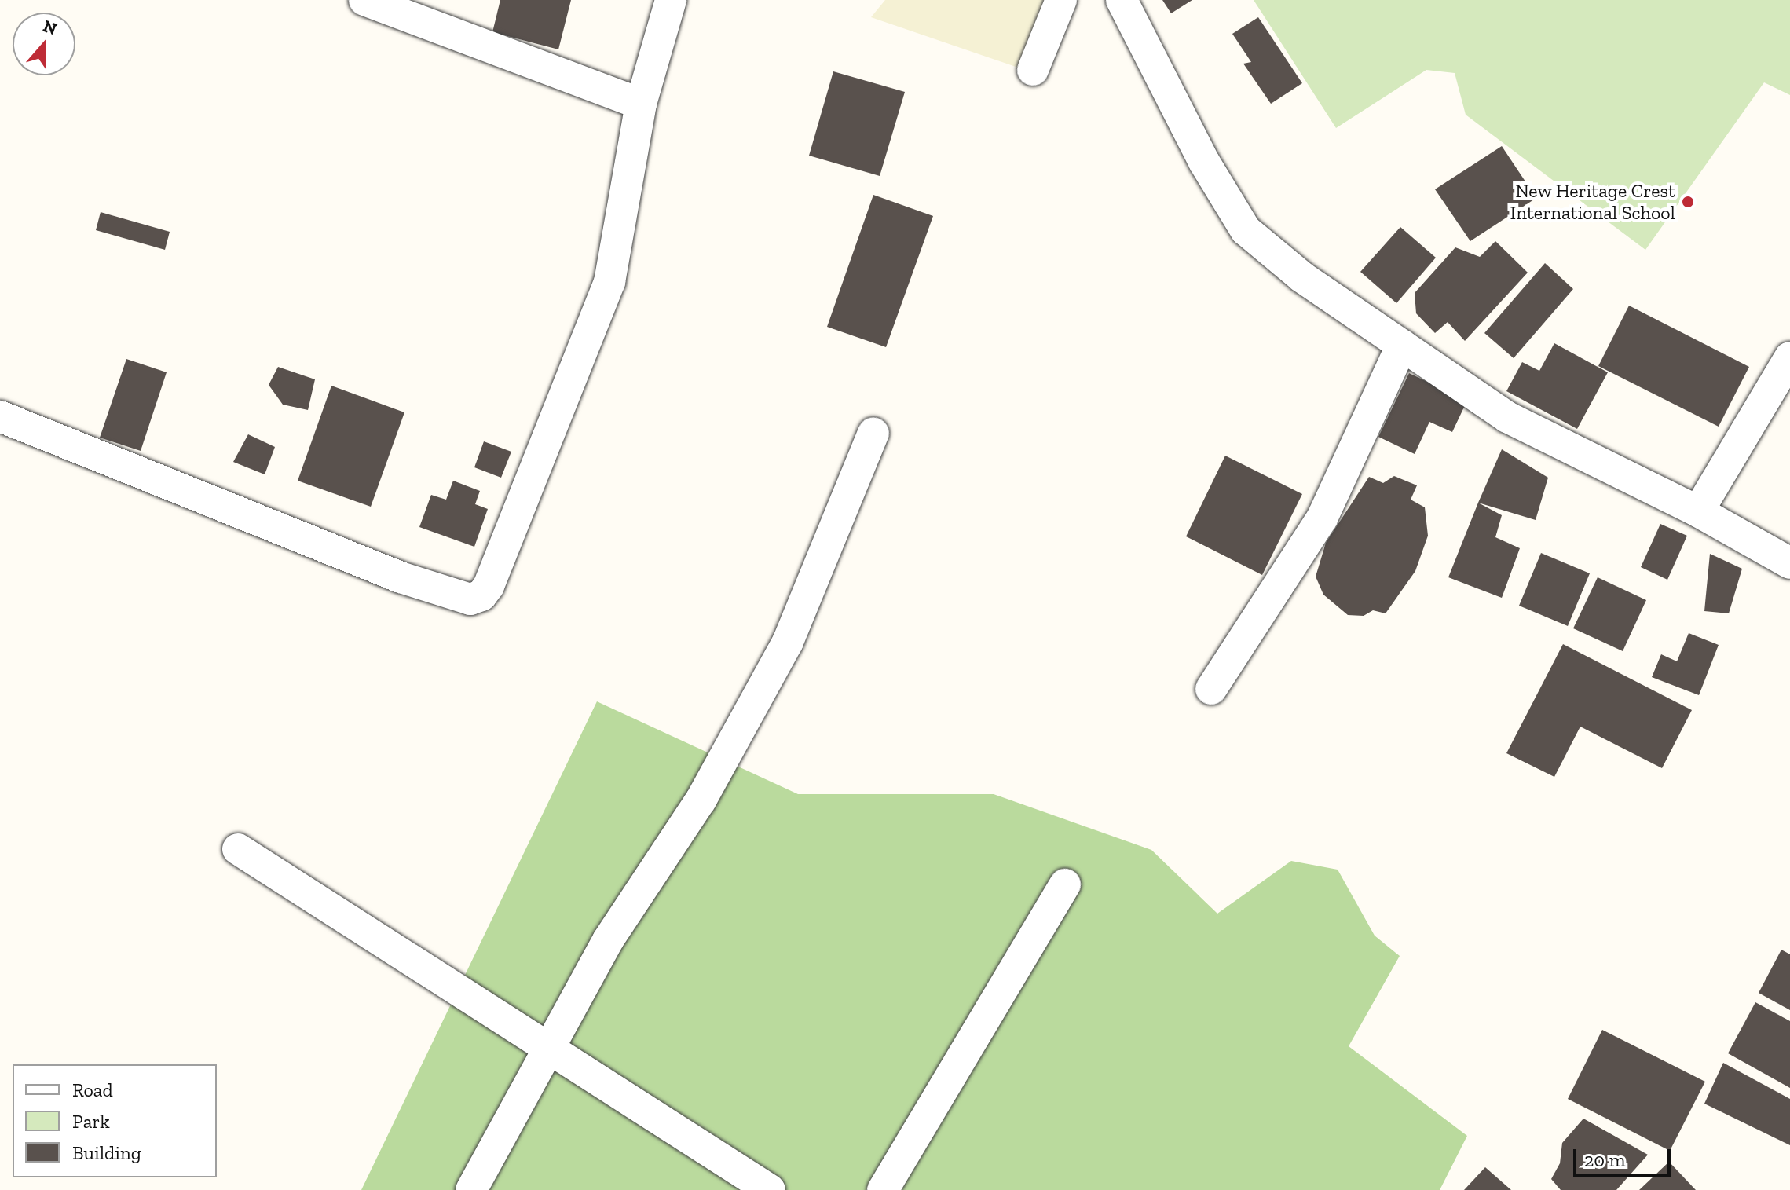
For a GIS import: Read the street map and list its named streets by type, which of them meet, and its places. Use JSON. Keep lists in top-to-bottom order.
{
  "places": ["New Heritage Crest International School"],
  "legend": ["Road", "Park", "Building"],
  "scale_bar": "20 m",
  "north": "top"
}
